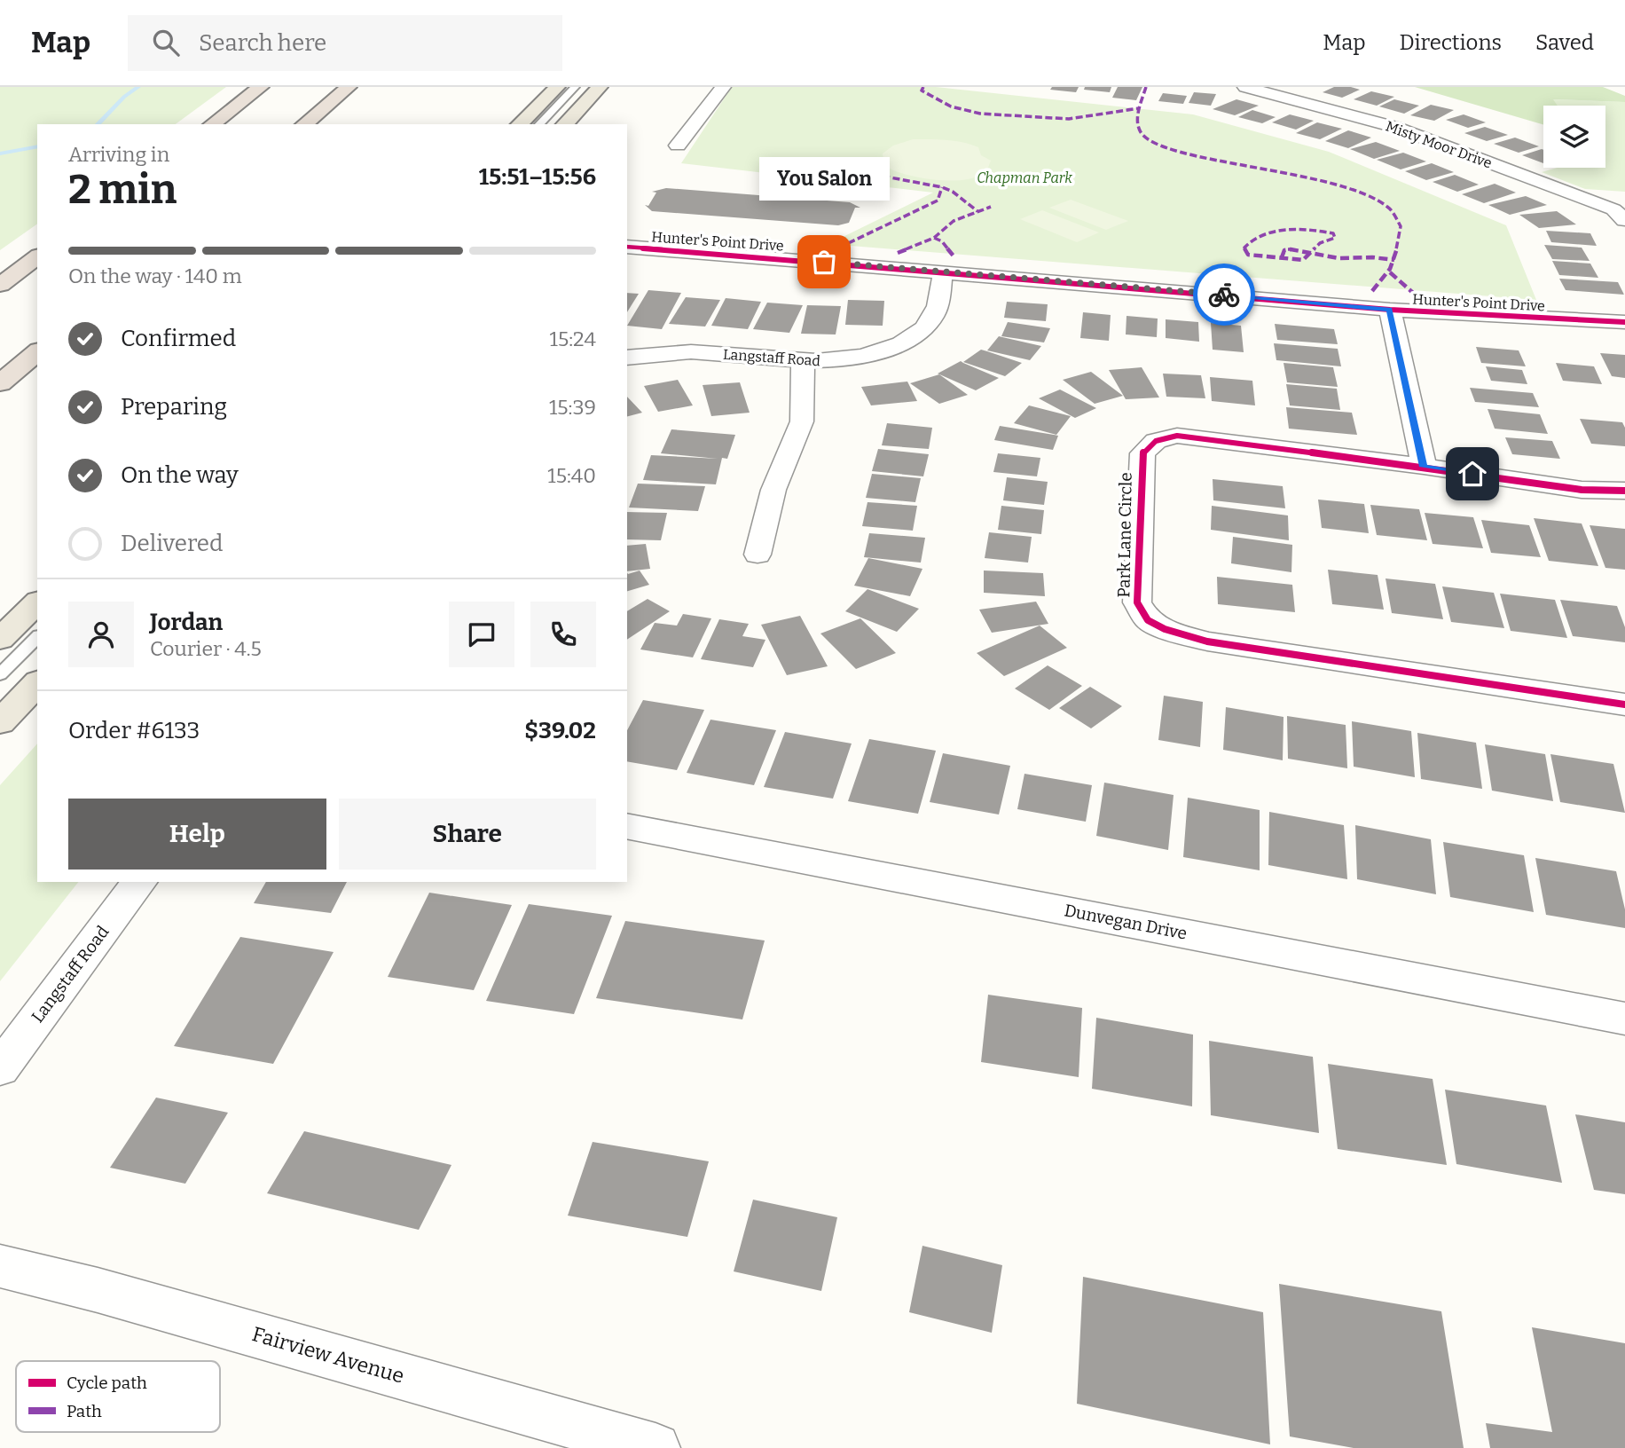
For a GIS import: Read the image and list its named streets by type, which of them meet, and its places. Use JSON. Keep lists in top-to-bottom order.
{
  "streets": {
    "street": [
      "Misty Moor Drive",
      "Hunter's Point Drive",
      "Langstaff Road",
      "Park Lane Circle",
      "Dunvegan Drive",
      "Fairview Avenue"
    ]
  },
  "crossings": [
    ["Hunter's Point Drive", "Langstaff Road"]
  ],
  "parks": ["Chapman Park"],
  "places": ["You Salon"],
  "legend": ["Cycle path", "Path"],
  "page": {
    "header": "Map",
    "search": "Search here",
    "nav": ["Map", "Directions", "Saved"],
    "heading": ["2 min", "Arriving in", "15:51–15:56"],
    "panel": [
      "Jordan",
      "Courier · 4.5",
      "Order #6133",
      "$39.02"
    ],
    "bubble": "You Salon",
    "bar": "On the way · 140 m",
    "list": [
      ["Confirmed", "15:24"],
      ["Preparing", "15:39"],
      ["On the way", "15:40"],
      "Delivered"
    ],
    "buttons": ["Help", "Share"]
  }
}
